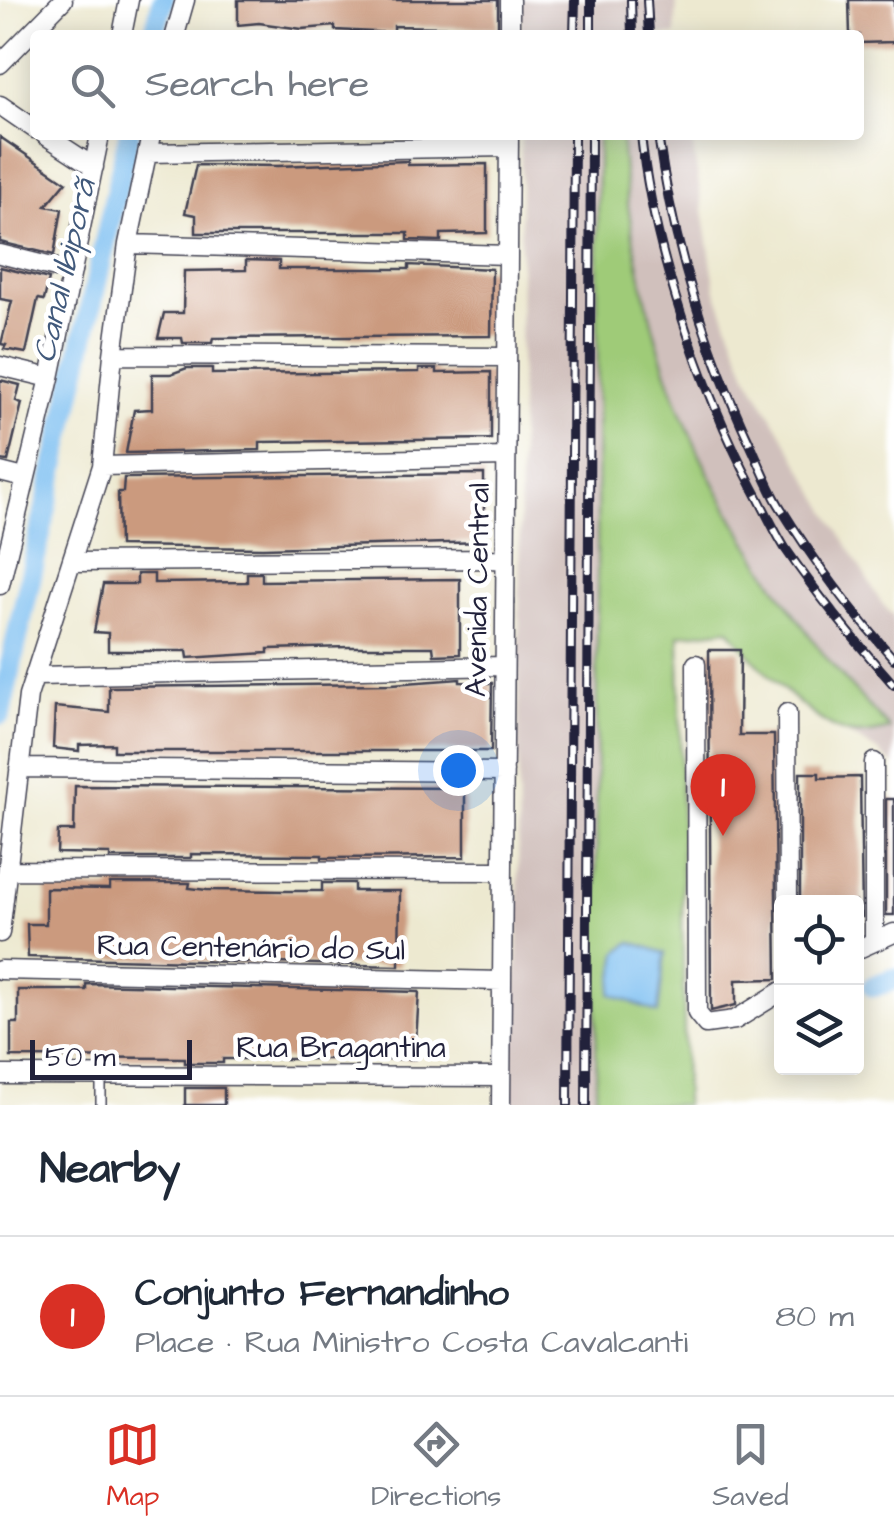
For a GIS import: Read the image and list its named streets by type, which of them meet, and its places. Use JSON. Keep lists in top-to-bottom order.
{
  "streets": {
    "street": ["Avenida Central", "Rua Centenário do Sul", "Rua Bragantina"]
  },
  "crossings": [
    ["Avenida Central", "Rua Centenário do Sul"],
    ["Avenida Central", "Rua Bragantina"]
  ],
  "water": ["Canal Ibiporã"],
  "scale_bar": "50 m",
  "page": {
    "search": "Search here",
    "pins": "1",
    "scale": "50 m",
    "heading": "Nearby",
    "list": [
      {
        "mark": "1",
        "name": "Conjunto Fernandinho",
        "note": "Place · Rua Ministro Costa Cavalcanti",
        "value": "80 m"
      }
    ],
    "nav": ["Map", "Directions", "Saved"]
  }
}
